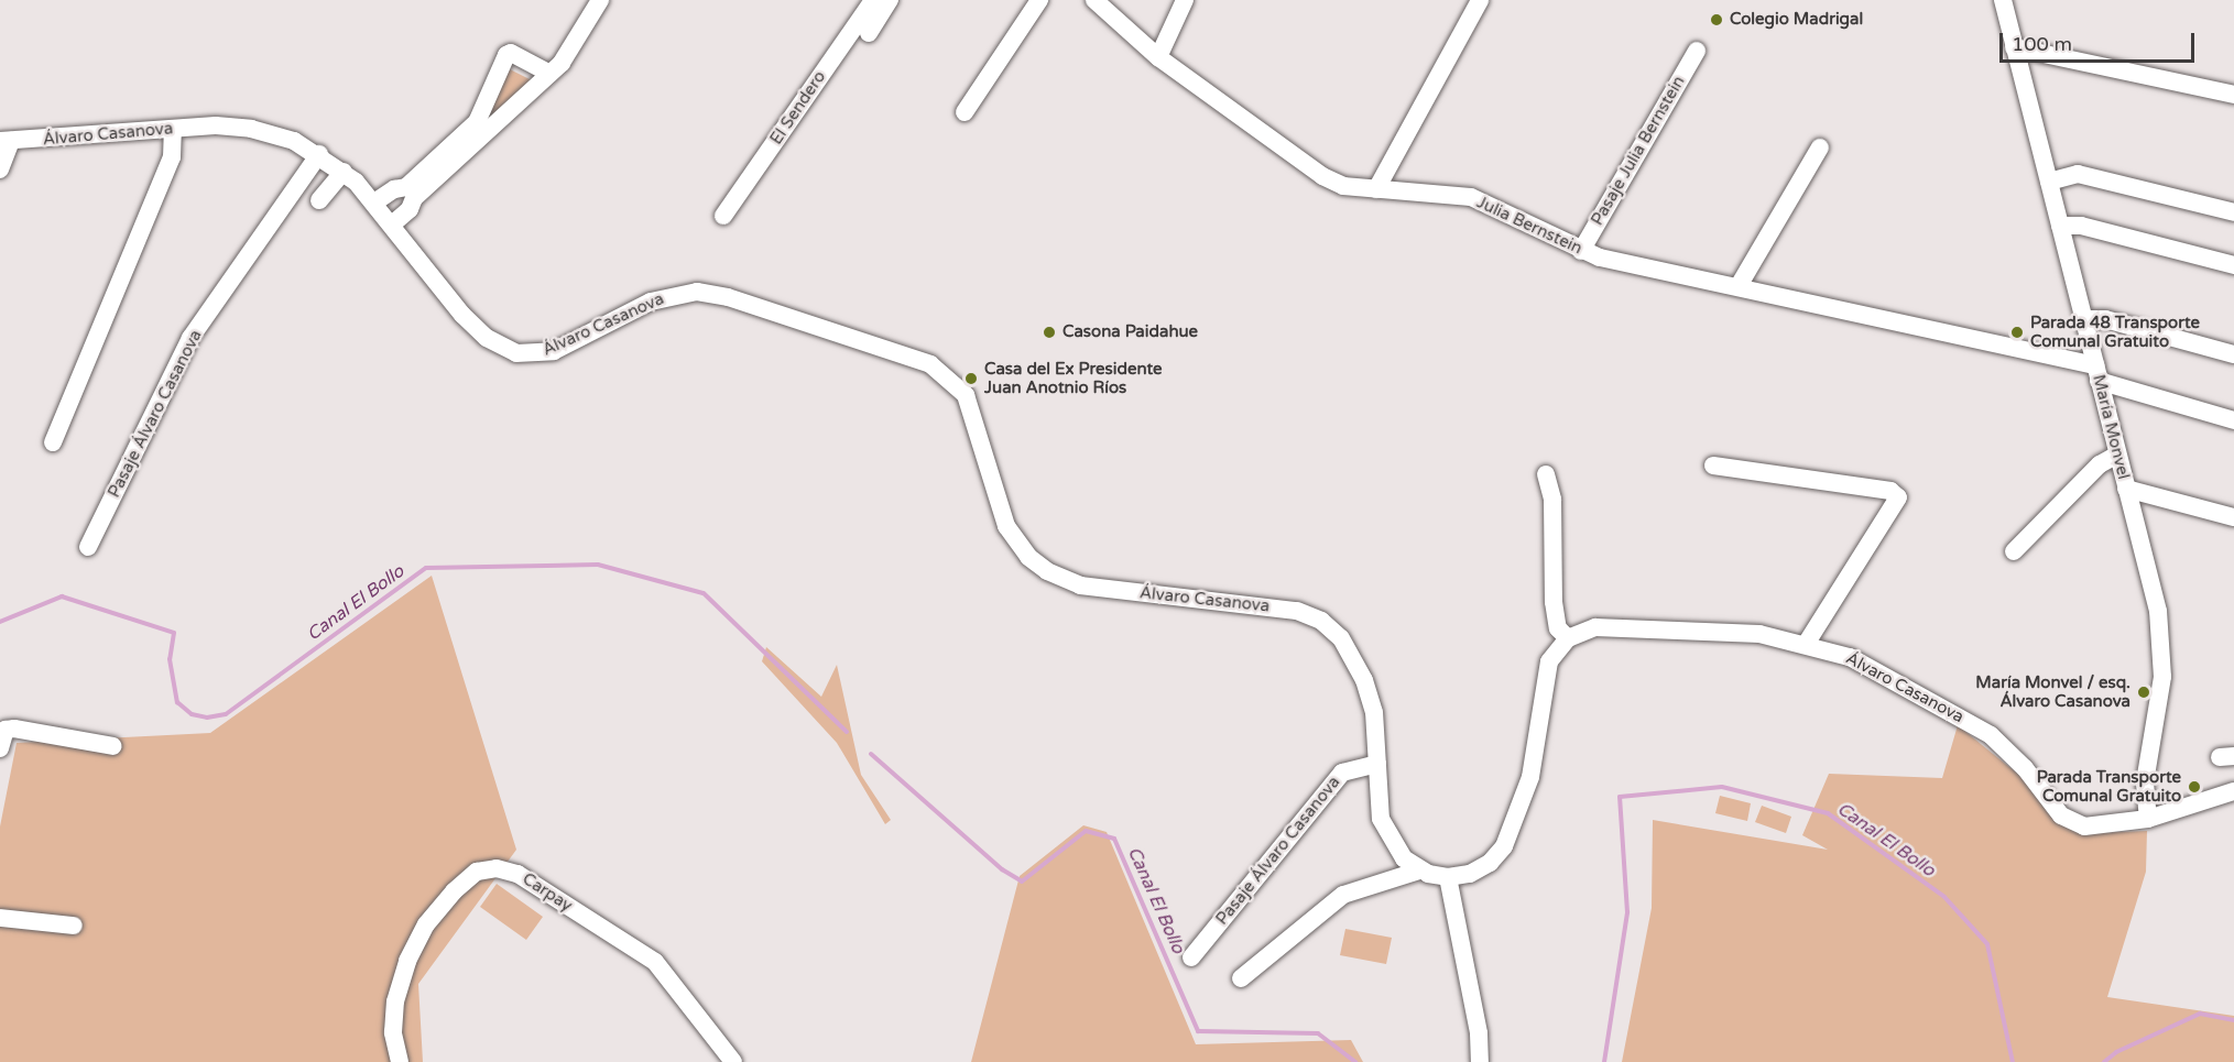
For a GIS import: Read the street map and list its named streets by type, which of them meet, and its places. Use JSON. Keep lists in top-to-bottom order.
{
  "streets": {
    "street": [
      "El Sendero",
      "Álvaro Casanova",
      "Pasaje Julia Bernstein",
      "Julia Bernstein",
      "Pasaje Álvaro Casanova",
      "María Monvel",
      "Carpay"
    ]
  },
  "crossings": [
    ["Álvaro Casanova", "Pasaje Álvaro Casanova"],
    ["Álvaro Casanova", "María Monvel"],
    ["Pasaje Julia Bernstein", "Julia Bernstein"],
    ["Julia Bernstein", "María Monvel"]
  ],
  "water": ["Canal El Bollo"],
  "places": [
    "Colegio Madrigal",
    "Casona Paidahue",
    "Parada 48 Transporte Comunal Gratuito",
    "Casa del Ex Presidente Juan Anotnio Ríos",
    "María Monvel / esq. Álvaro Casanova",
    "Parada Transporte Comunal Gratuito"
  ],
  "scale_bar": "100 m"
}
